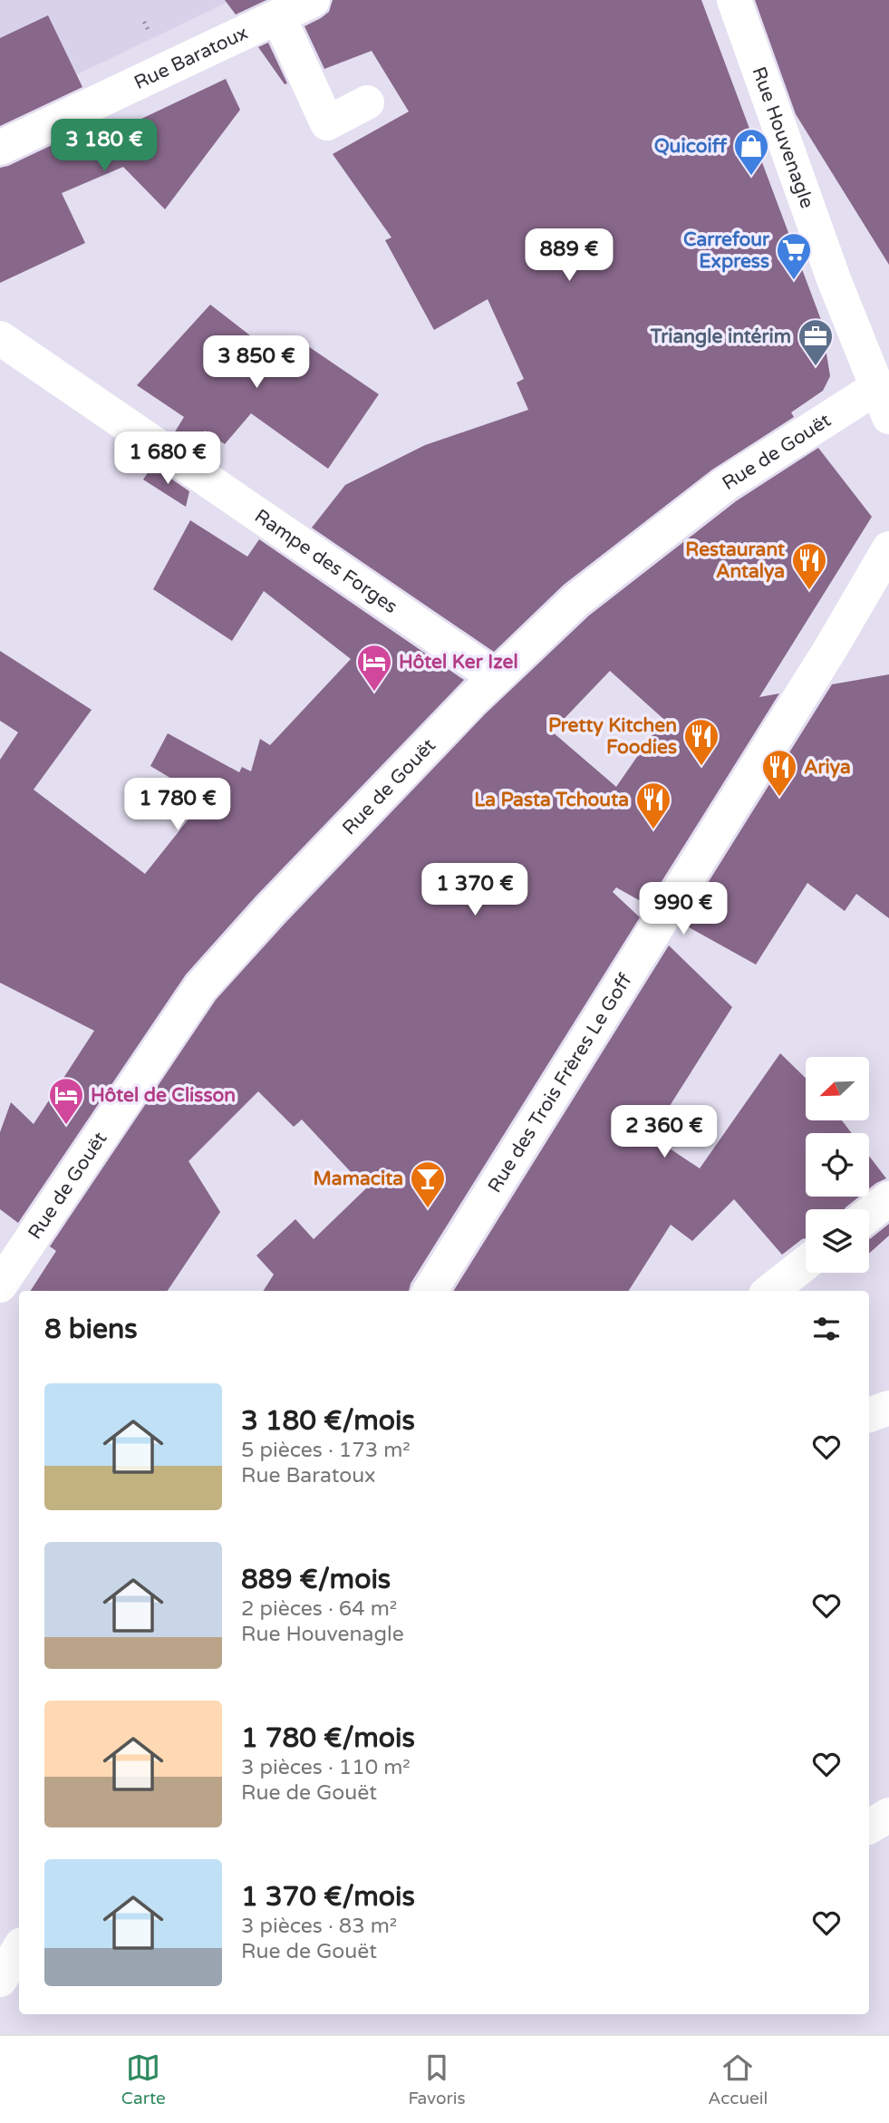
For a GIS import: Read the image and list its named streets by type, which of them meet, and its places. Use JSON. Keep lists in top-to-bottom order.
{
  "streets": {
    "street": [
      "Rue Baratoux",
      "Rue Houvenagle",
      "Rue de Gouët",
      "Rampe des Forges",
      "Rue des Trois Frères Le Goff"
    ]
  },
  "crossings": [
    ["Rue Houvenagle", "Rue de Gouët"],
    ["Rue de Gouët", "Rampe des Forges"]
  ],
  "places": {
    "shop": ["Quicoiff"],
    "supermarket": ["Carrefour Express"],
    "office": ["Triangle intérim"],
    "restaurant": [
      "Restaurant Antalya",
      "Pretty Kitchen Foodies",
      "Ariya",
      "La Pasta Tchouta"
    ],
    "hotel": ["Hôtel Ker Izel", "Hôtel de Clisson"],
    "bar": ["Mamacita"]
  },
  "north": "bottom left",
  "page": {
    "price": [
      "3 180 €",
      "889 €",
      "3 850 €",
      "1 680 €",
      "1 780 €",
      "1 370 €",
      "990 €",
      "2 360 €"
    ],
    "heading": "8 biens",
    "list": [
      {
        "name": "3 180 €/mois",
        "note": "5 pièces · 173 m² · Rue Baratoux"
      },
      {
        "name": "889 €/mois",
        "note": "2 pièces · 64 m² · Rue Houvenagle"
      },
      {
        "name": "1 780 €/mois",
        "note": "3 pièces · 110 m² · Rue de Gouët"
      },
      {
        "name": "1 370 €/mois",
        "note": "3 pièces · 83 m² · Rue de Gouët"
      }
    ],
    "tabs": ["Carte", "Favoris", "Accueil"]
  }
}
